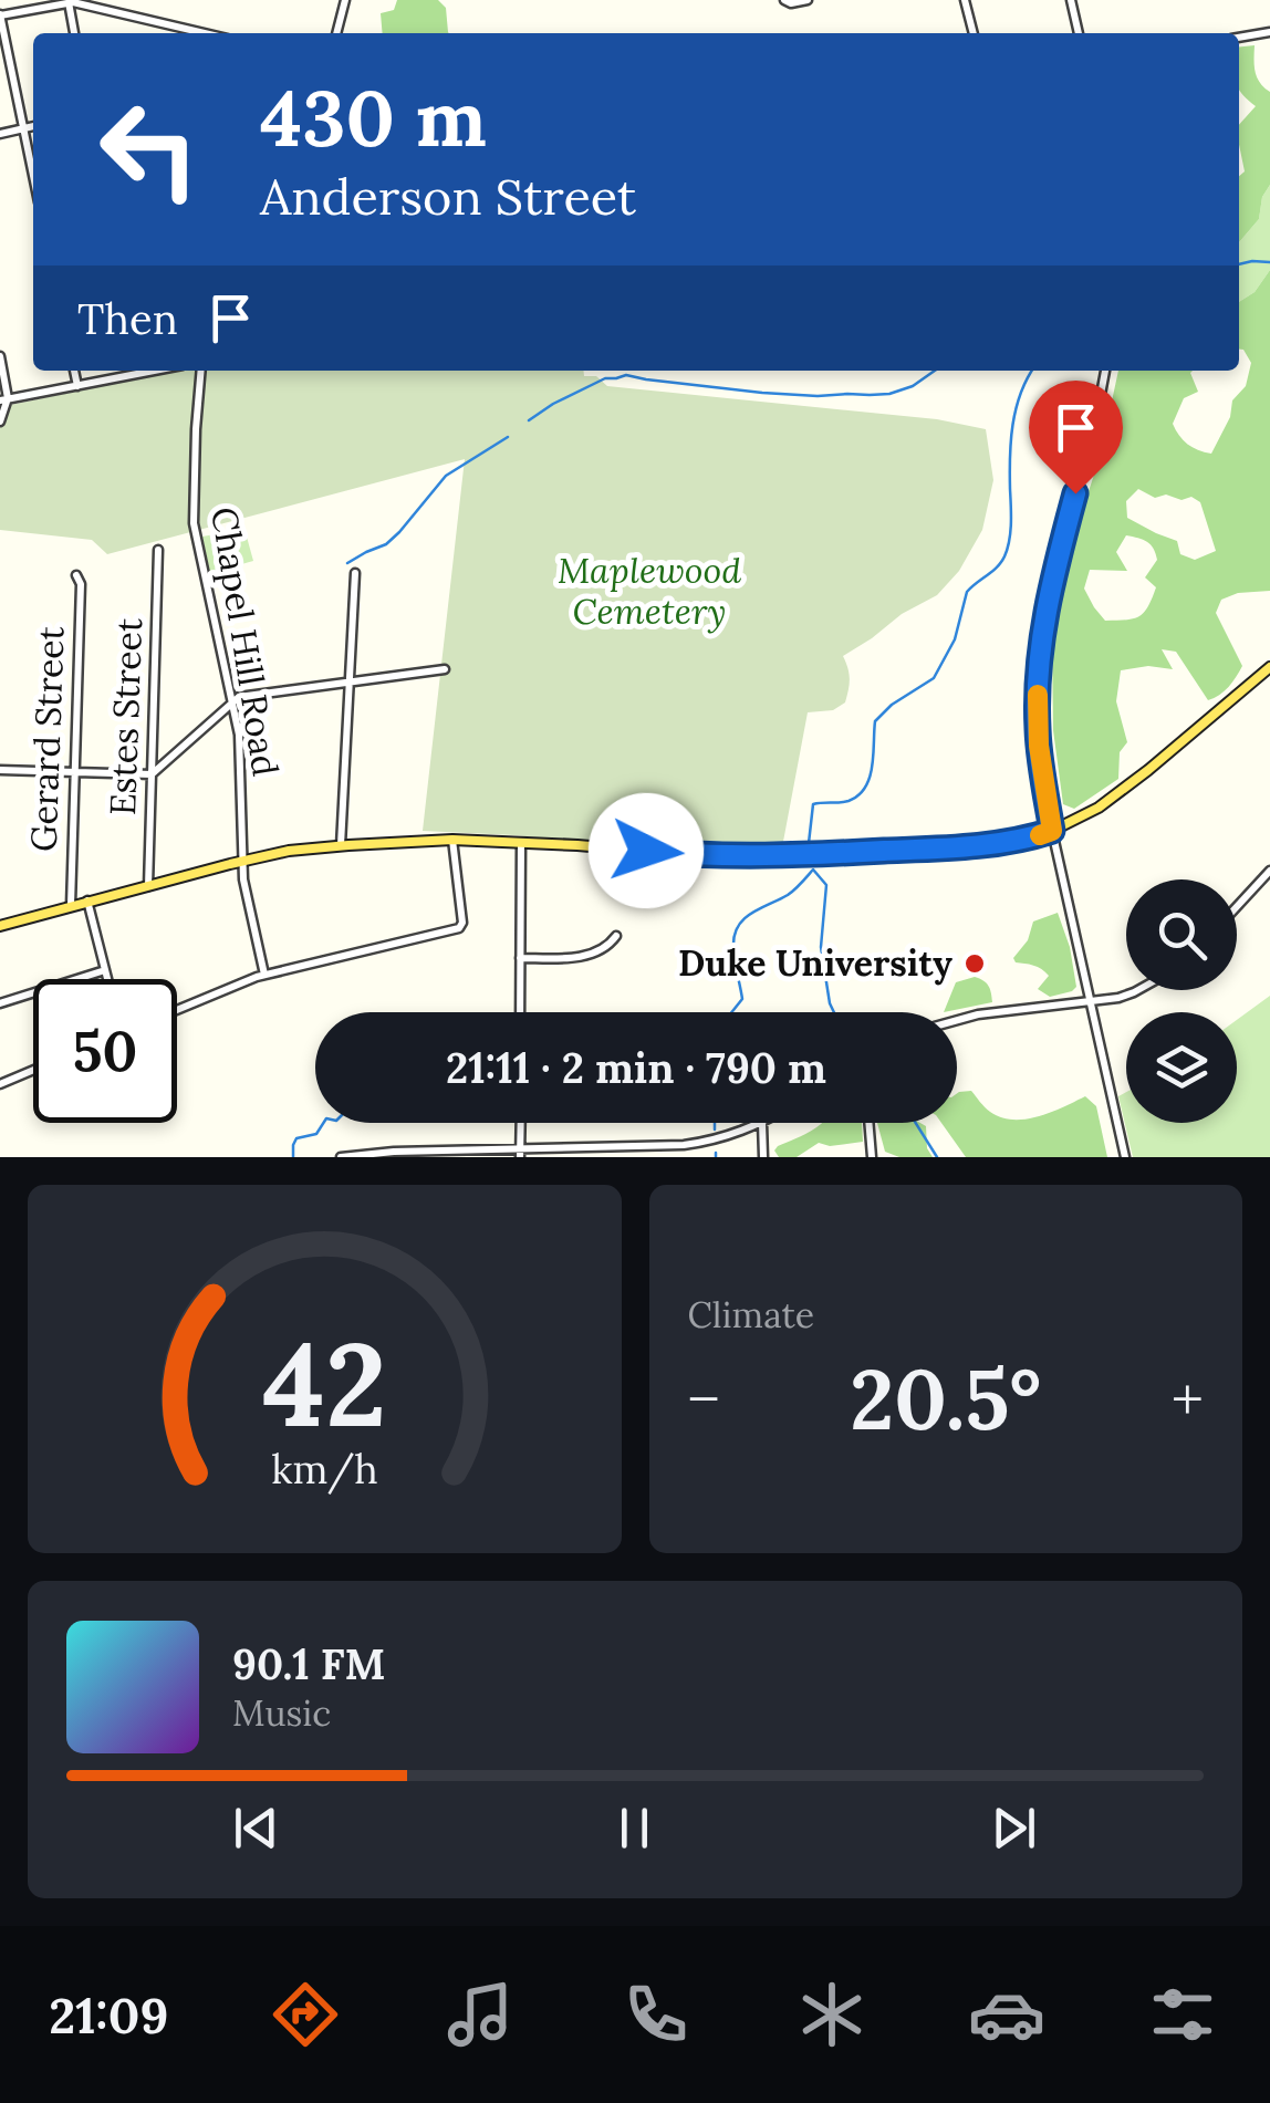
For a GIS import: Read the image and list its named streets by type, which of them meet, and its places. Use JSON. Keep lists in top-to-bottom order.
{
  "streets": {
    "street": ["Chapel Hill Road", "Estes Street", "Gerard Street"]
  },
  "parks": ["Maplewood Cemetery"],
  "places": ["Duke University"],
  "page": {
    "turn": ["430 m", "Anderson Street"],
    "then": "Then",
    "limit": "50",
    "trip": "21:11 · 2 min · 790 m",
    "tile": "Climate",
    "heat": ["−", "20.5°", "+"],
    "song": ["90.1 FM", "Music"],
    "tabs": "21:09",
    "gauge": ["42", "km/h"]
  }
}
